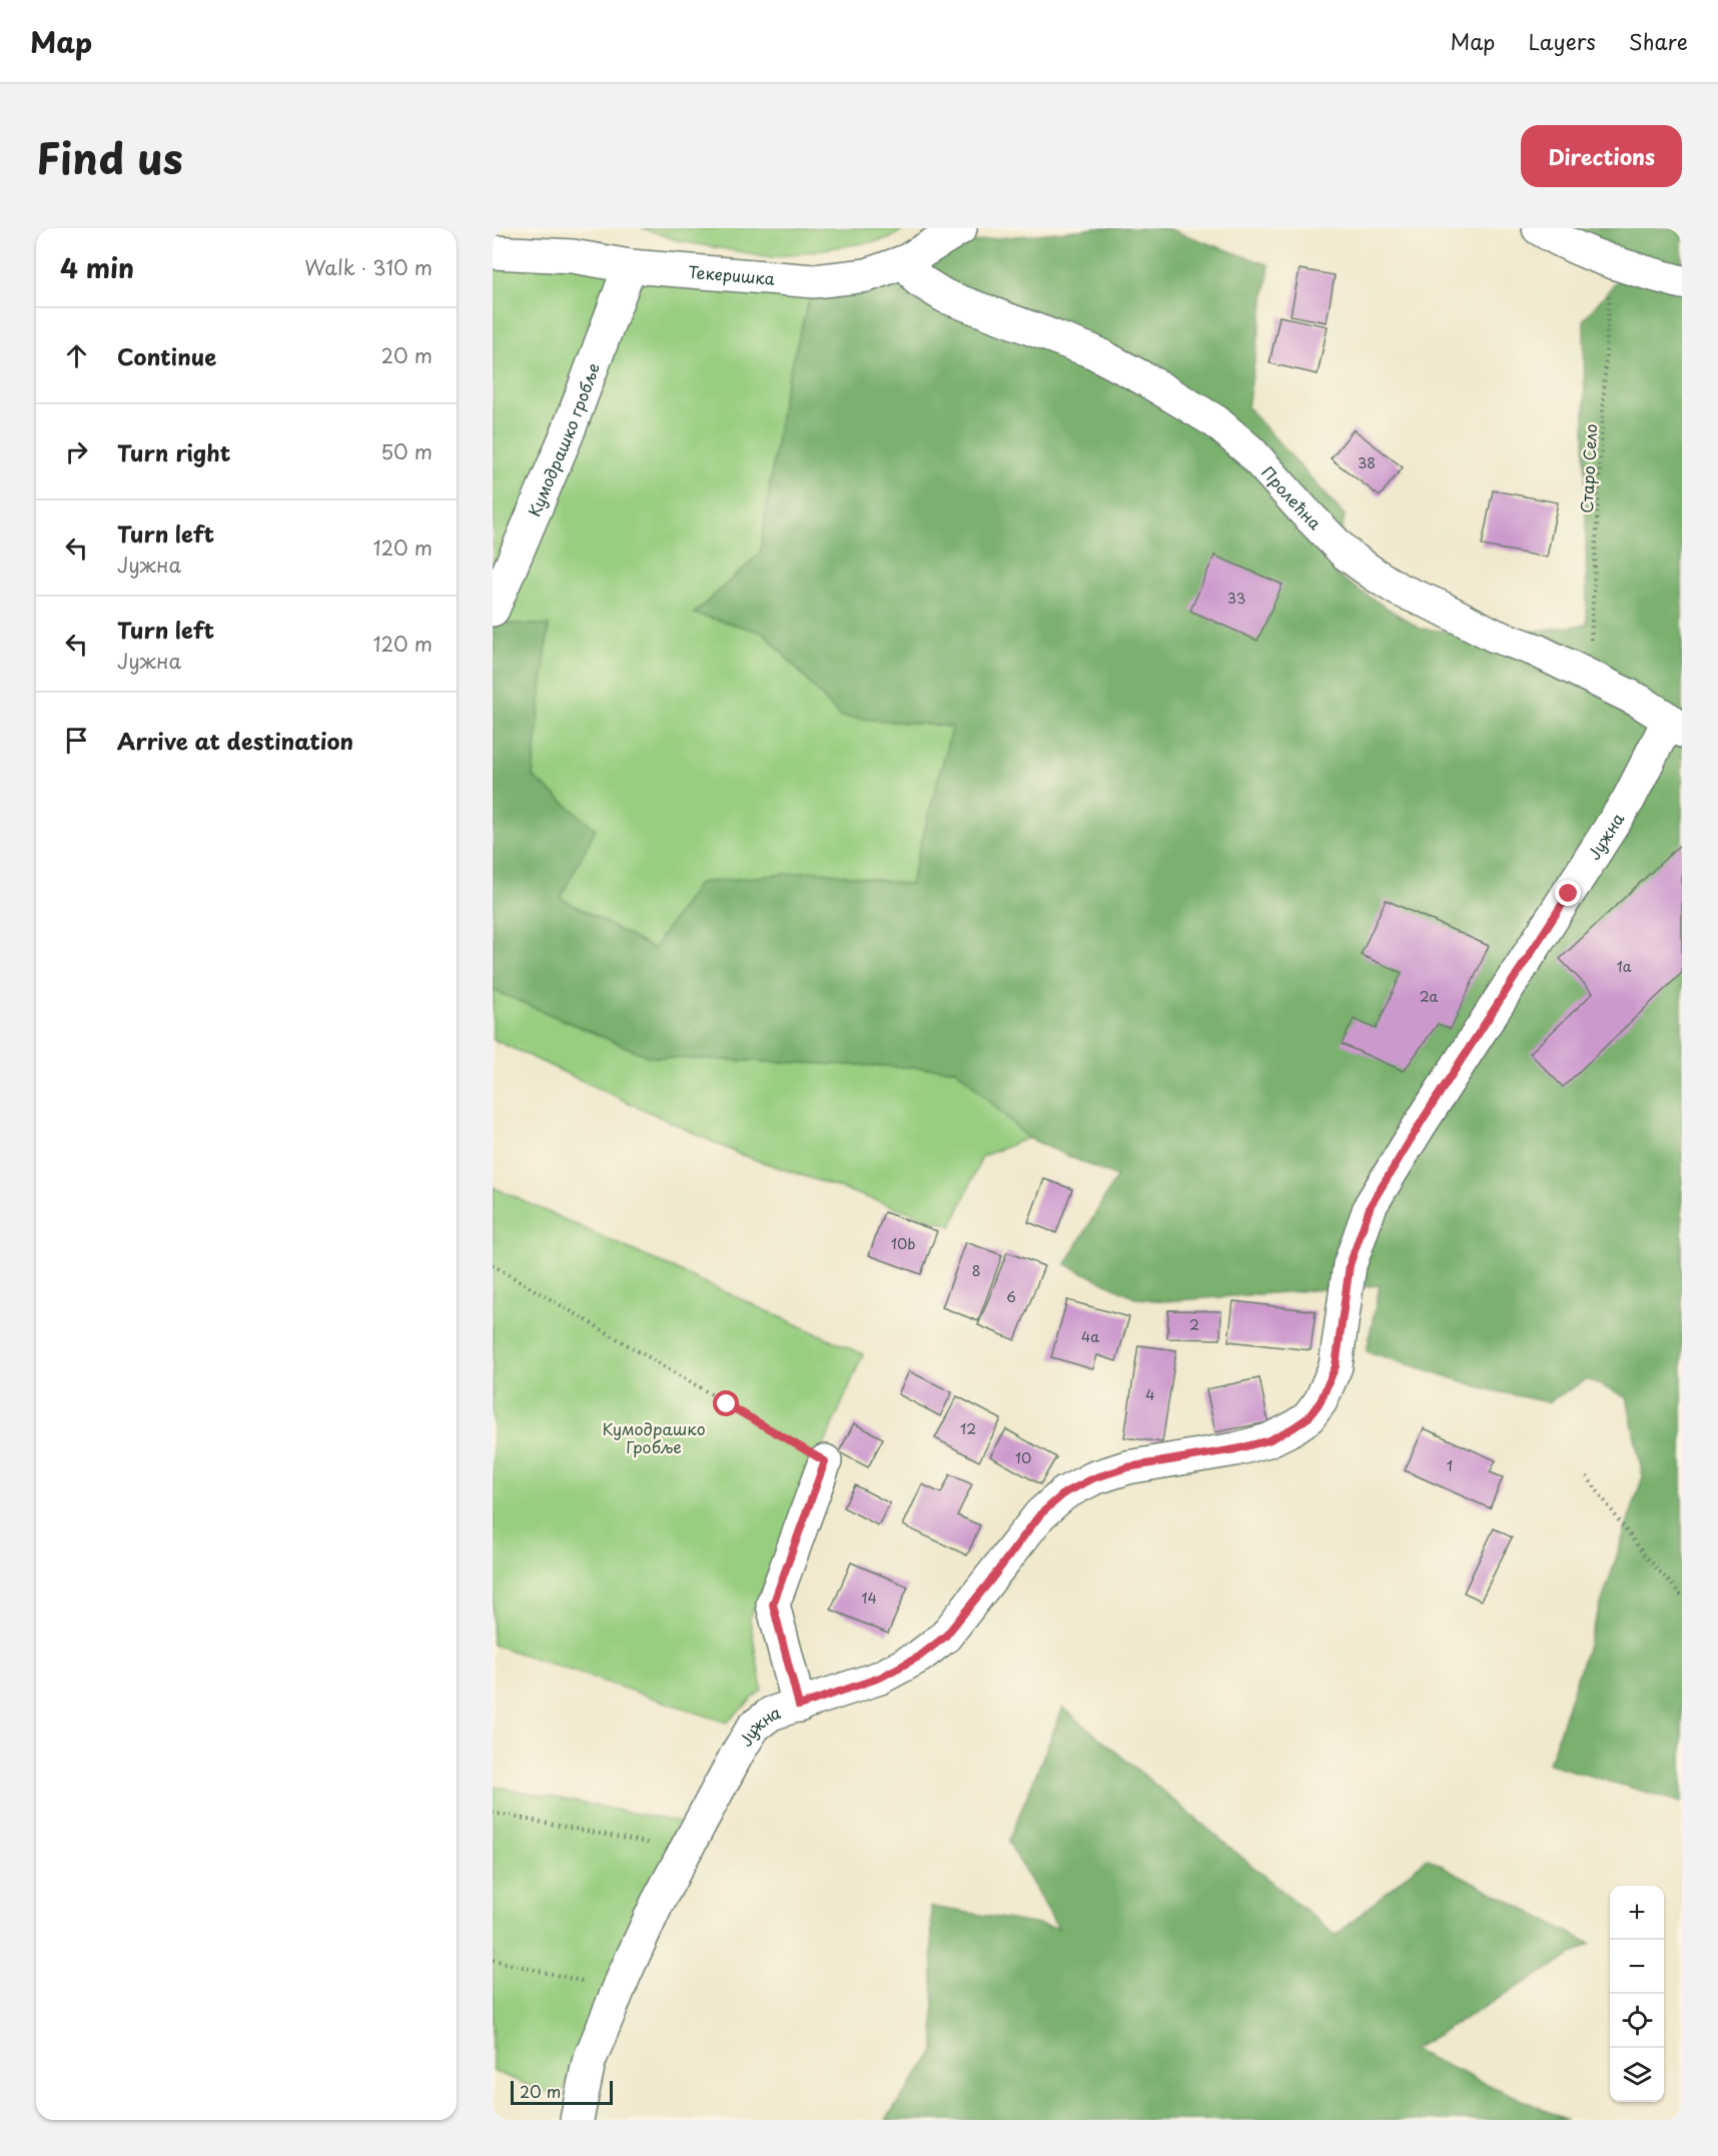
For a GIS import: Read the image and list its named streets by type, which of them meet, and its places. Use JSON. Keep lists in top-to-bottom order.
{
  "streets": {
    "street": [
      "Текеришка",
      "Кумодрашко гробље",
      "Пролећна",
      "Јужна"
    ],
    "path": ["Старо Село"]
  },
  "crossings": [
    ["Текеришка", "Кумодрашко гробље"],
    ["Текеришка", "Пролећна"],
    ["Старо Село", "Пролећна"],
    ["Пролећна", "Јужна"]
  ],
  "parks": ["Кумодрашко Гробље"],
  "house_numbers": [
    "38",
    "33",
    "1a",
    "2a",
    "10b",
    "8",
    "6",
    "2",
    "4a",
    "4",
    "12",
    "10",
    "1",
    "14"
  ],
  "scale_bar": "20 m",
  "page": {
    "header": "Map",
    "nav": ["Map", "Layers", "Share"],
    "title": "Find us",
    "buttons": "Directions",
    "heading": ["4 min", "Walk · 310 m"],
    "list": [
      ["Continue", "20 m"],
      ["Turn right", "50 m"],
      ["Turn left", "Јужна", "120 m"],
      ["Turn left", "Јужна", "120 m"],
      "Arrive at destination"
    ],
    "map_buttons": ["+", "−"],
    "scale": "20 m"
  }
}
